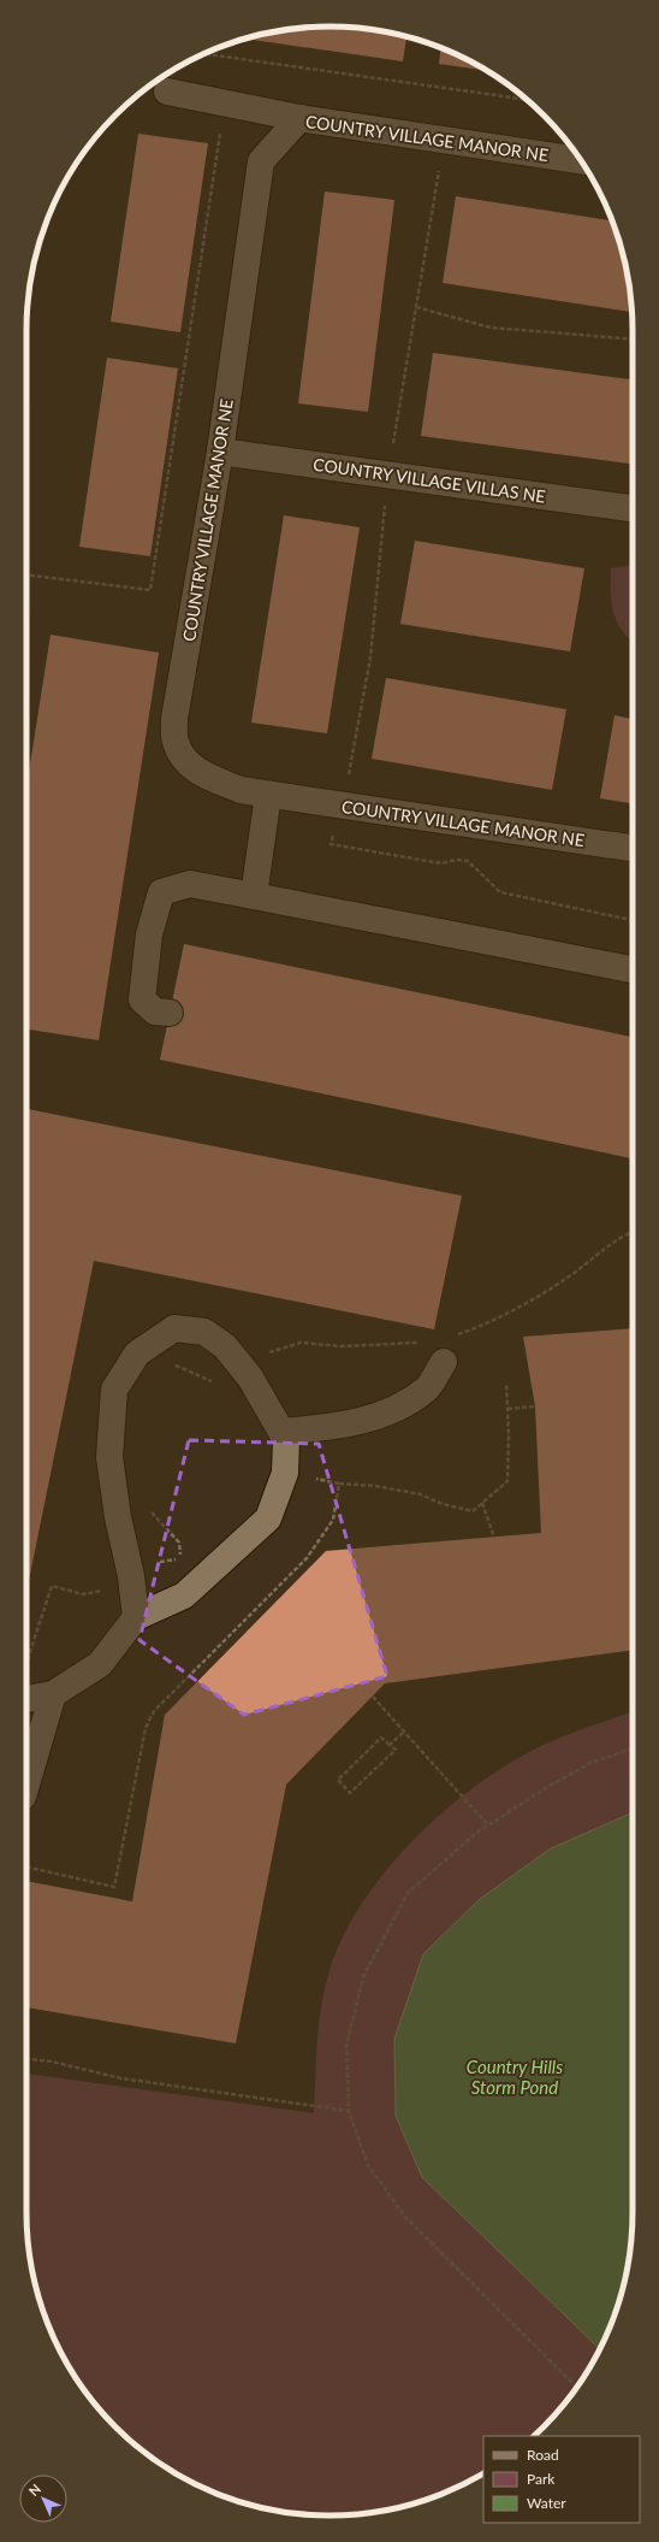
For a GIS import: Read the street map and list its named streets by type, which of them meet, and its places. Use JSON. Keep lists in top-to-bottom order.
{
  "streets": {
    "street": ["COUNTRY VILLAGE MANOR NE", "COUNTRY VILLAGE VILLAS NE"]
  },
  "crossings": [
    ["COUNTRY VILLAGE MANOR NE", "COUNTRY VILLAGE VILLAS NE"]
  ],
  "water": ["Country Hills Storm Pond"],
  "legend": ["Road", "Park", "Water"],
  "north": "top left"
}
